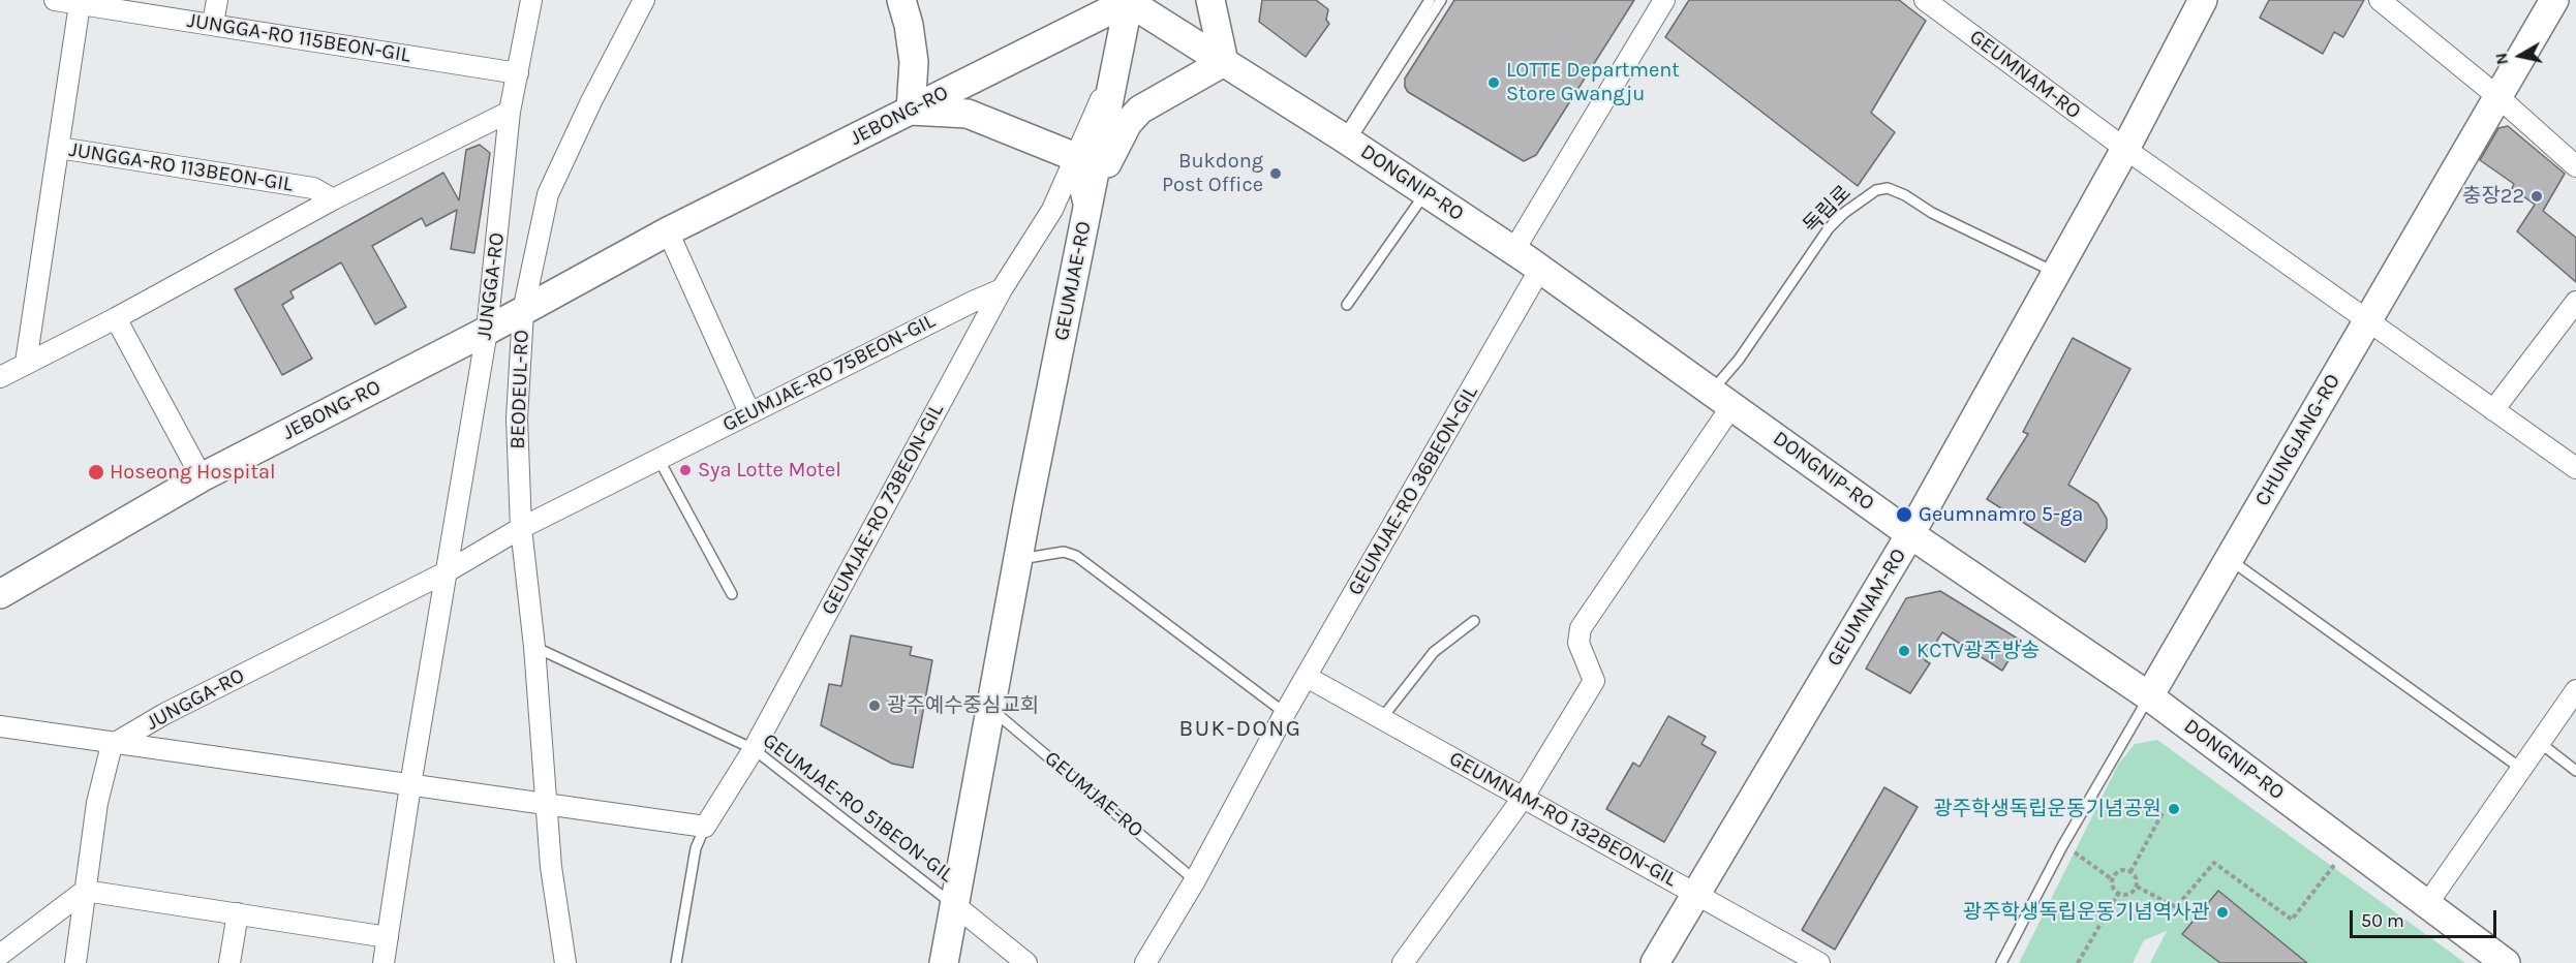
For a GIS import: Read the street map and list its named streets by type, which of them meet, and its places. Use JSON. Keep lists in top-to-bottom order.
{
  "streets": {
    "street": [
      "JUNGGA-RO 115BEON-GIL",
      "GEUMNAM-RO",
      "JEBONG-RO",
      "JUNGGA-RO 113BEON-GIL",
      "DONGNIP-RO",
      "GEUMJAE-RO",
      "JUNGGA-RO",
      "GEUMJAE-RO 75BEON-GIL",
      "BEODEUL-RO",
      "CHUNGJANG-RO",
      "GEUMJAE-RO 36BEON-GIL",
      "GEUMJAE-RO 73BEON-GIL",
      "GEUMNAM-RO 132BEON-GIL"
    ],
    "lane": ["독립로", "GEUMJAE-RO 51BEON-GIL"]
  },
  "crossings": [
    ["JUNGGA-RO 115BEON-GIL", "JUNGGA-RO"],
    ["GEUMNAM-RO", "DONGNIP-RO"],
    ["GEUMNAM-RO", "독립로"],
    ["GEUMNAM-RO", "CHUNGJANG-RO"],
    ["GEUMNAM-RO", "GEUMNAM-RO 132BEON-GIL"],
    ["JEBONG-RO", "DONGNIP-RO"],
    ["JEBONG-RO", "GEUMJAE-RO"],
    ["JEBONG-RO", "JUNGGA-RO"],
    ["JEBONG-RO", "BEODEUL-RO"],
    ["JUNGGA-RO 113BEON-GIL", "JUNGGA-RO"],
    ["DONGNIP-RO", "독립로"],
    ["DONGNIP-RO", "GEUMJAE-RO"],
    ["DONGNIP-RO", "CHUNGJANG-RO"],
    ["DONGNIP-RO", "GEUMJAE-RO 36BEON-GIL"],
    ["GEUMJAE-RO", "GEUMJAE-RO 36BEON-GIL"],
    ["GEUMJAE-RO", "GEUMJAE-RO 73BEON-GIL"],
    ["GEUMJAE-RO", "GEUMJAE-RO 51BEON-GIL"],
    ["JUNGGA-RO", "GEUMJAE-RO 75BEON-GIL"],
    ["GEUMJAE-RO 75BEON-GIL", "BEODEUL-RO"],
    ["GEUMJAE-RO 75BEON-GIL", "GEUMJAE-RO 73BEON-GIL"],
    ["BEODEUL-RO", "GEUMJAE-RO 51BEON-GIL"],
    ["GEUMJAE-RO 36BEON-GIL", "GEUMNAM-RO 132BEON-GIL"],
    ["GEUMJAE-RO 73BEON-GIL", "GEUMJAE-RO 51BEON-GIL"]
  ],
  "districts": ["BUK-DONG"],
  "places": [
    "LOTTE Department Store Gwangju",
    "Bukdong Post Office",
    "충장22",
    "Sya Lotte Motel",
    "Hoseong Hospital",
    "Geumnamro 5-ga",
    "KCTV광주방송",
    "광주예수중심교회",
    "광주학생독립운동기념공원",
    "광주학생독립운동기념역사관"
  ],
  "scale_bar": "50 m",
  "north": "left"
}
